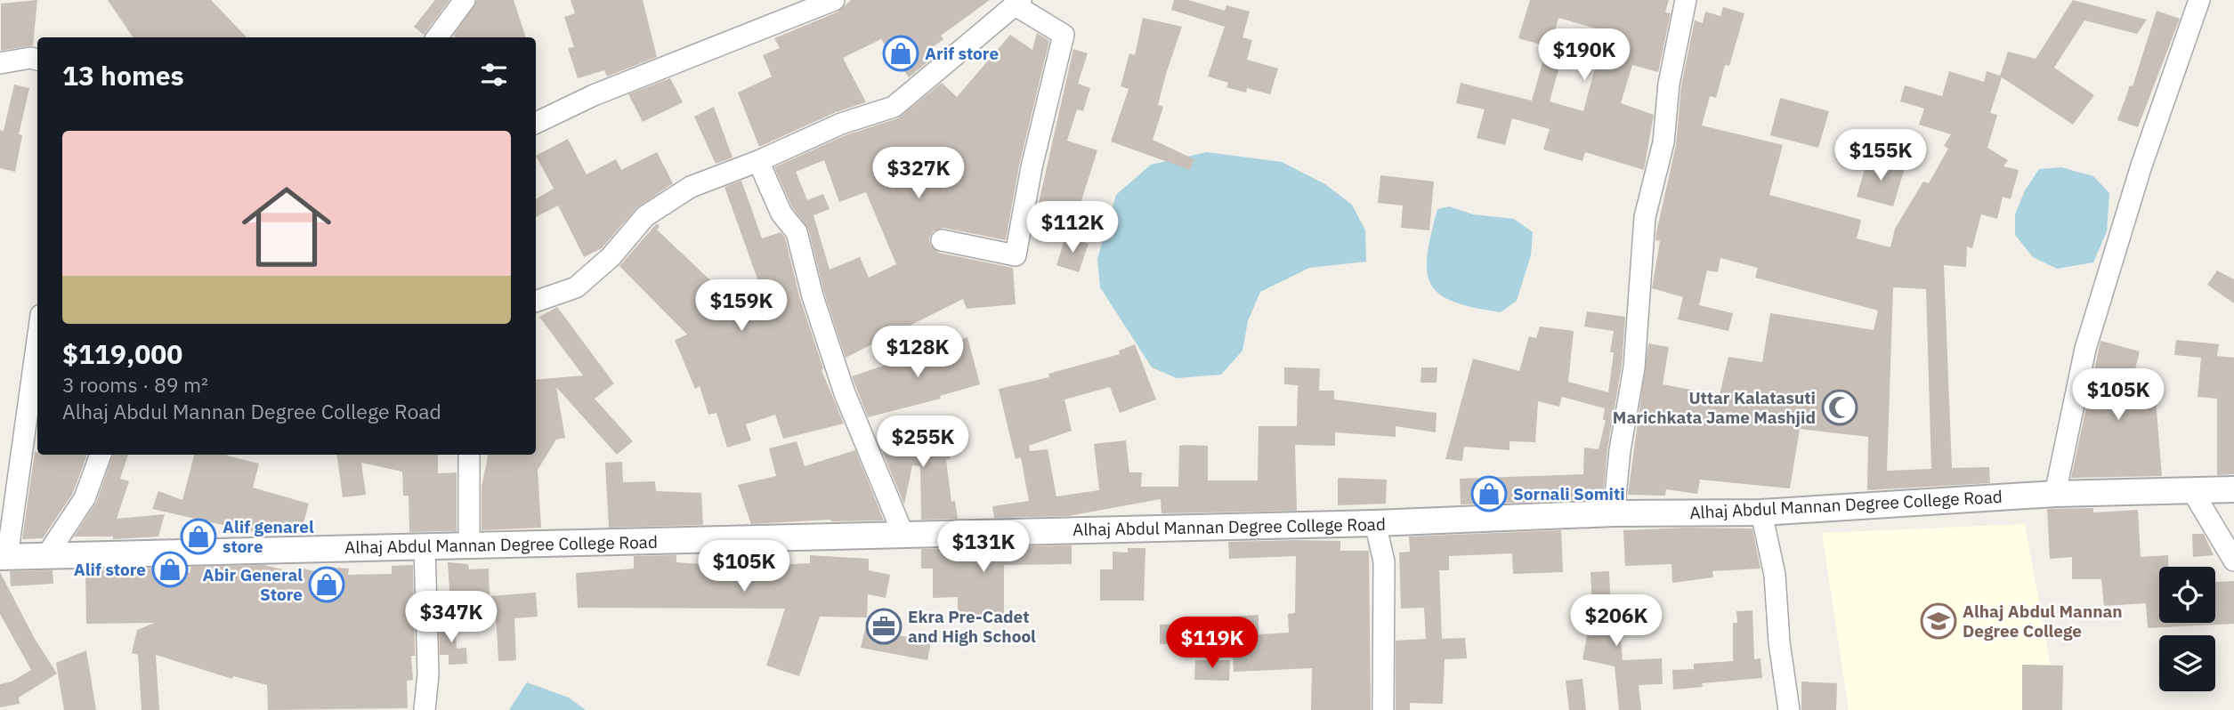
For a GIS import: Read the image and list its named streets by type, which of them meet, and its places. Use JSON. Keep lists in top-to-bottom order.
{
  "streets": {
    "street": ["Alhaj Abdul Mannan Degree College Road"]
  },
  "places": {
    "shop": [
      "Arif store",
      "Sornali Somiti",
      "Alif genarel store",
      "Alif store",
      "Abir General Store"
    ],
    "mosque": ["Uttar Kalatasuti Marichkata Jame Mashjid"],
    "school or university": ["Alhaj Abdul Mannan Degree College"],
    "office": ["Ekra Pre-Cadet and High School"]
  },
  "page": {
    "price": [
      "$190K",
      "$155K",
      "$327K",
      "$112K",
      "$159K",
      "$128K",
      "$105K",
      "$255K",
      "$131K",
      "$105K",
      "$347K",
      "$206K",
      "$119K"
    ],
    "heading": "13 homes",
    "list": [
      {
        "name": "$119,000",
        "note": "3 rooms · 89 m² · Alhaj Abdul Mannan Degree College Road"
      }
    ]
  }
}
